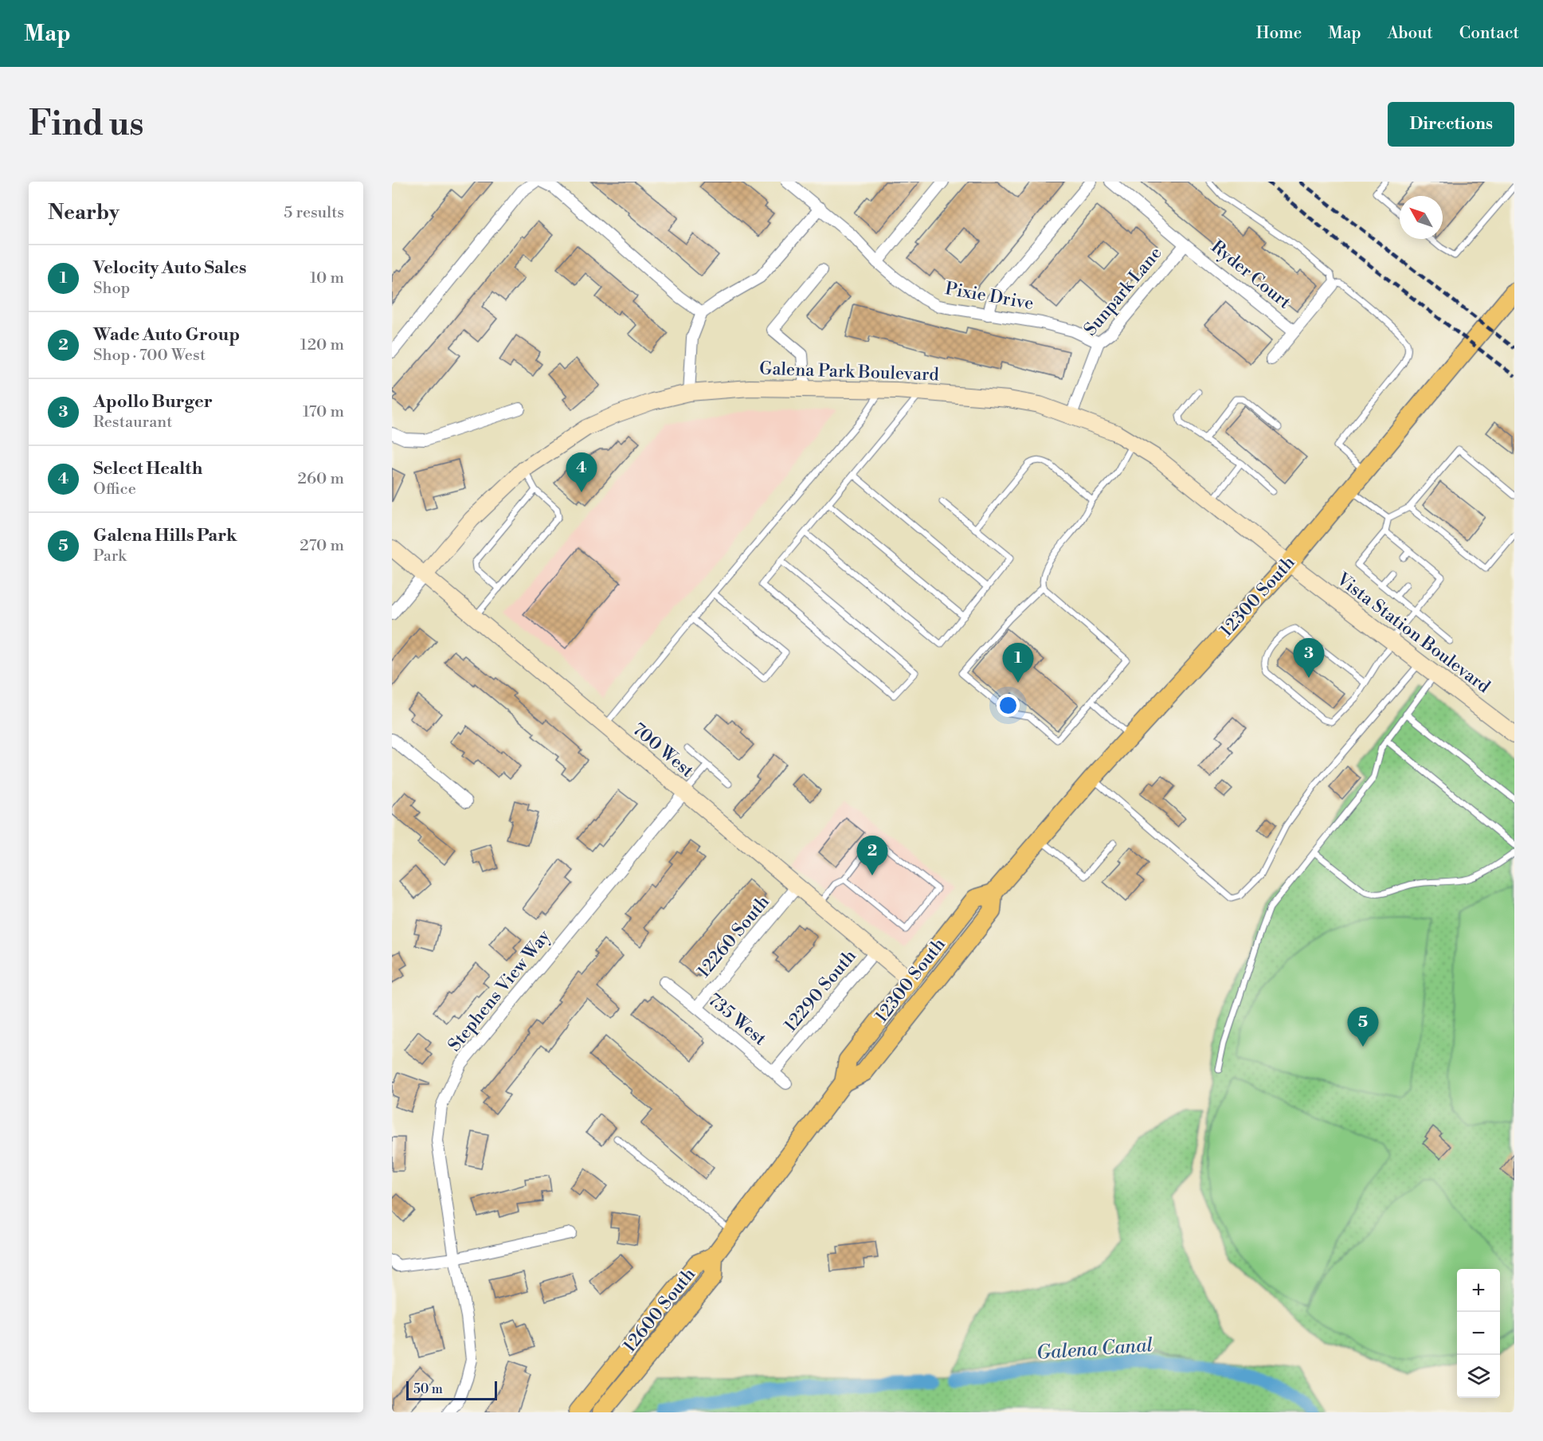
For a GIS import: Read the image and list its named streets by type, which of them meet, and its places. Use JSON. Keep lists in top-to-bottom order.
{
  "streets": {
    "main road": ["12300 South", "12600 South"],
    "street": [
      "Ryder Court",
      "Sunpark Lane",
      "Pixie Drive",
      "Galena Park Boulevard",
      "Vista Station Boulevard",
      "700 West",
      "12260 South",
      "Stephens View Way",
      "12290 South",
      "735 West"
    ]
  },
  "crossings": [
    ["Ryder Court", "Sunpark Lane"],
    ["Sunpark Lane", "Pixie Drive"],
    ["Sunpark Lane", "Galena Park Boulevard"],
    ["Galena Park Boulevard", "12300 South"],
    ["Galena Park Boulevard", "Vista Station Boulevard"],
    ["Galena Park Boulevard", "700 West"],
    ["12300 South", "Vista Station Boulevard"],
    ["12300 South", "700 West"],
    ["12300 South", "12600 South"],
    ["700 West", "12260 South"],
    ["700 West", "Stephens View Way"],
    ["700 West", "12290 South"],
    ["12260 South", "735 West"],
    ["12290 South", "735 West"]
  ],
  "water": ["Galena Canal"],
  "scale_bar": "50 m",
  "north": "top left",
  "page": {
    "header": "Map",
    "nav": [
      "Home",
      "Map",
      "About",
      "Contact"
    ],
    "buttons": "Directions",
    "title": "Find us",
    "heading": ["Nearby", "5 results"],
    "list": [
      {
        "mark": "1",
        "name": "Velocity Auto Sales",
        "note": "Shop",
        "value": "10 m"
      },
      {
        "mark": "2",
        "name": "Wade Auto Group",
        "note": "Shop · 700 West",
        "value": "120 m"
      },
      {
        "mark": "3",
        "name": "Apollo Burger",
        "note": "Restaurant",
        "value": "170 m"
      },
      {
        "mark": "4",
        "name": "Select Health",
        "note": "Office",
        "value": "260 m"
      },
      {
        "mark": "5",
        "name": "Galena Hills Park",
        "note": "Park",
        "value": "270 m"
      }
    ],
    "pins": [
      "4",
      "3",
      "1",
      "2",
      "5"
    ],
    "map_buttons": ["+", "−"],
    "scale": "50 m"
  }
}
